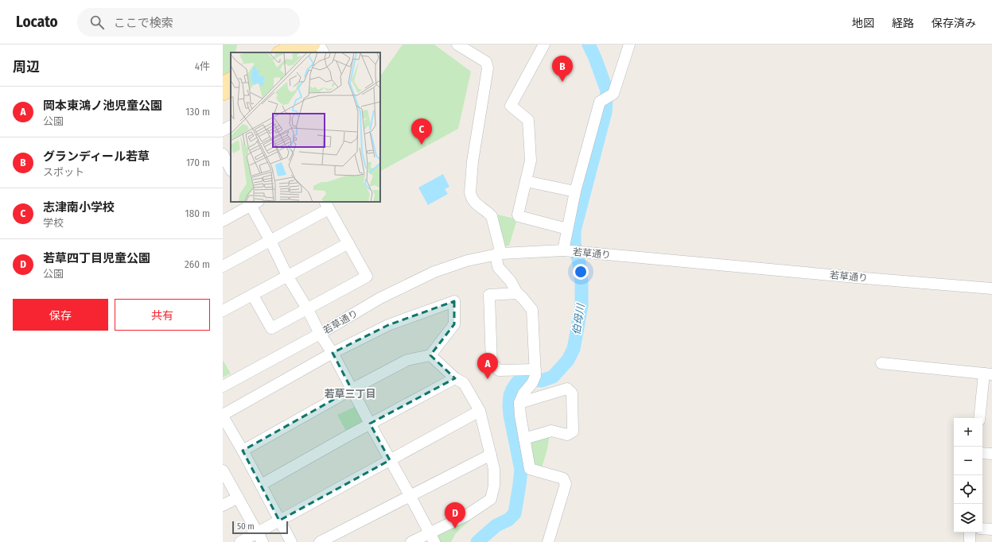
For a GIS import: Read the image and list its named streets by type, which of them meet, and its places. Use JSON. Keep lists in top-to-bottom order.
{
  "streets": {
    "street": ["若草通り"]
  },
  "districts": ["若草三丁目"],
  "water": ["伯母川"],
  "scale_bar": "50 m",
  "page": {
    "header": "Locato",
    "search": "ここで検索",
    "nav": ["地図", "経路", "保存済み"],
    "heading": ["周辺", "4件"],
    "pins": [
      "B",
      "C",
      "A",
      "D"
    ],
    "list": [
      {
        "mark": "A",
        "name": "岡本東鴻ノ池児童公園",
        "note": "公園",
        "value": "130 m"
      },
      {
        "mark": "B",
        "name": "グランディール若草",
        "note": "スポット",
        "value": "170 m"
      },
      {
        "mark": "C",
        "name": "志津南小学校",
        "note": "学校",
        "value": "180 m"
      },
      {
        "mark": "D",
        "name": "若草四丁目児童公園",
        "note": "公園",
        "value": "260 m"
      }
    ],
    "buttons": ["保存", "共有"],
    "map_buttons": ["+", "−"],
    "scale": "50 m"
  }
}
